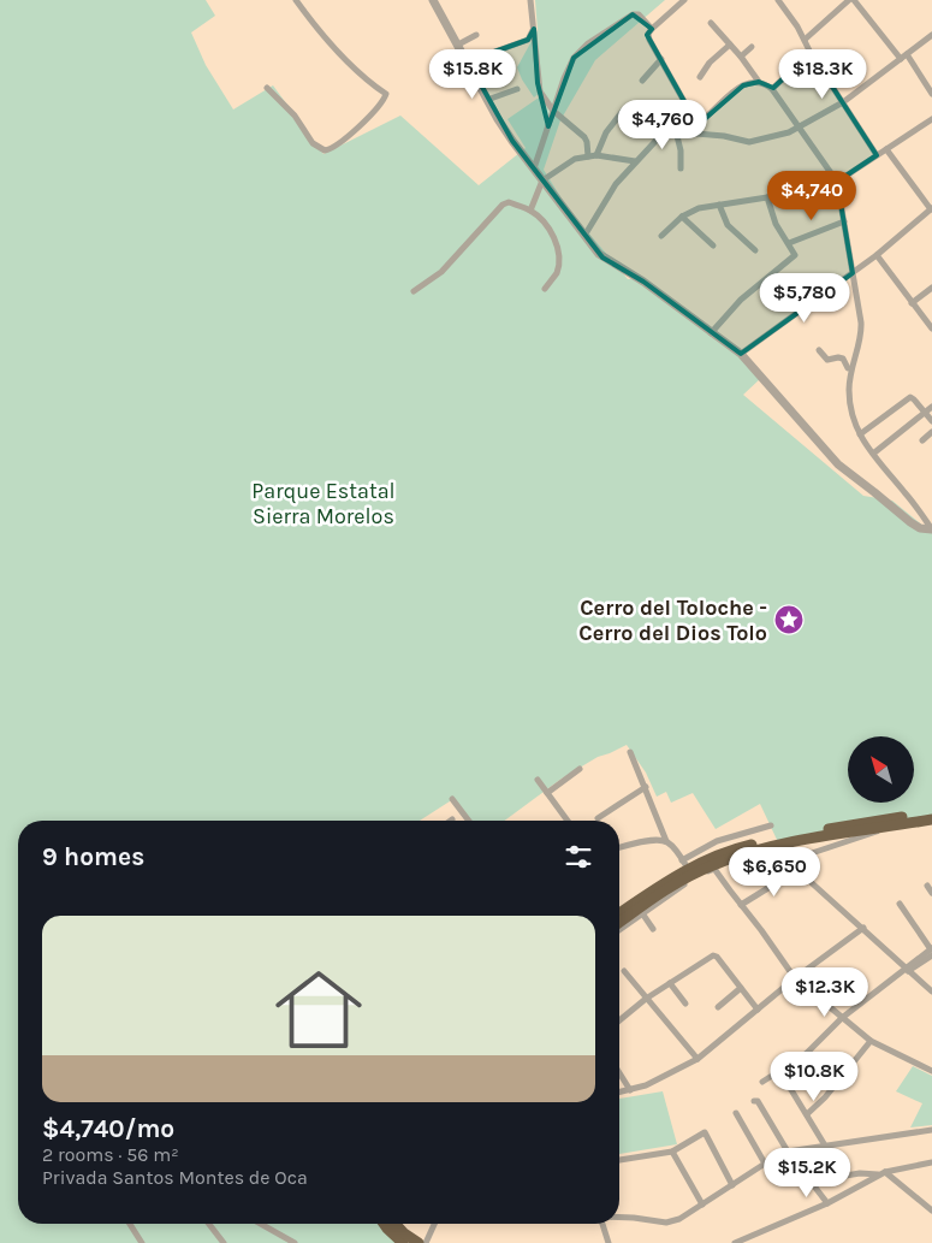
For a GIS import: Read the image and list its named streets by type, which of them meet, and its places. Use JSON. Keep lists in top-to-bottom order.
{
  "parks": ["Parque Estatal Sierra Morelos"],
  "places": {
    "place": ["Cerro del Toloche - Cerro del Dios Tolo"]
  },
  "north": "top left",
  "page": {
    "price": [
      "$15.8K",
      "$18.3K",
      "$4,760",
      "$4,740",
      "$5,780",
      "$6,650",
      "$12.3K",
      "$10.8K",
      "$15.2K"
    ],
    "heading": "9 homes",
    "list": [
      {
        "name": "$4,740/mo",
        "note": "2 rooms · 56 m² · Privada Santos Montes de Oca"
      }
    ]
  }
}
